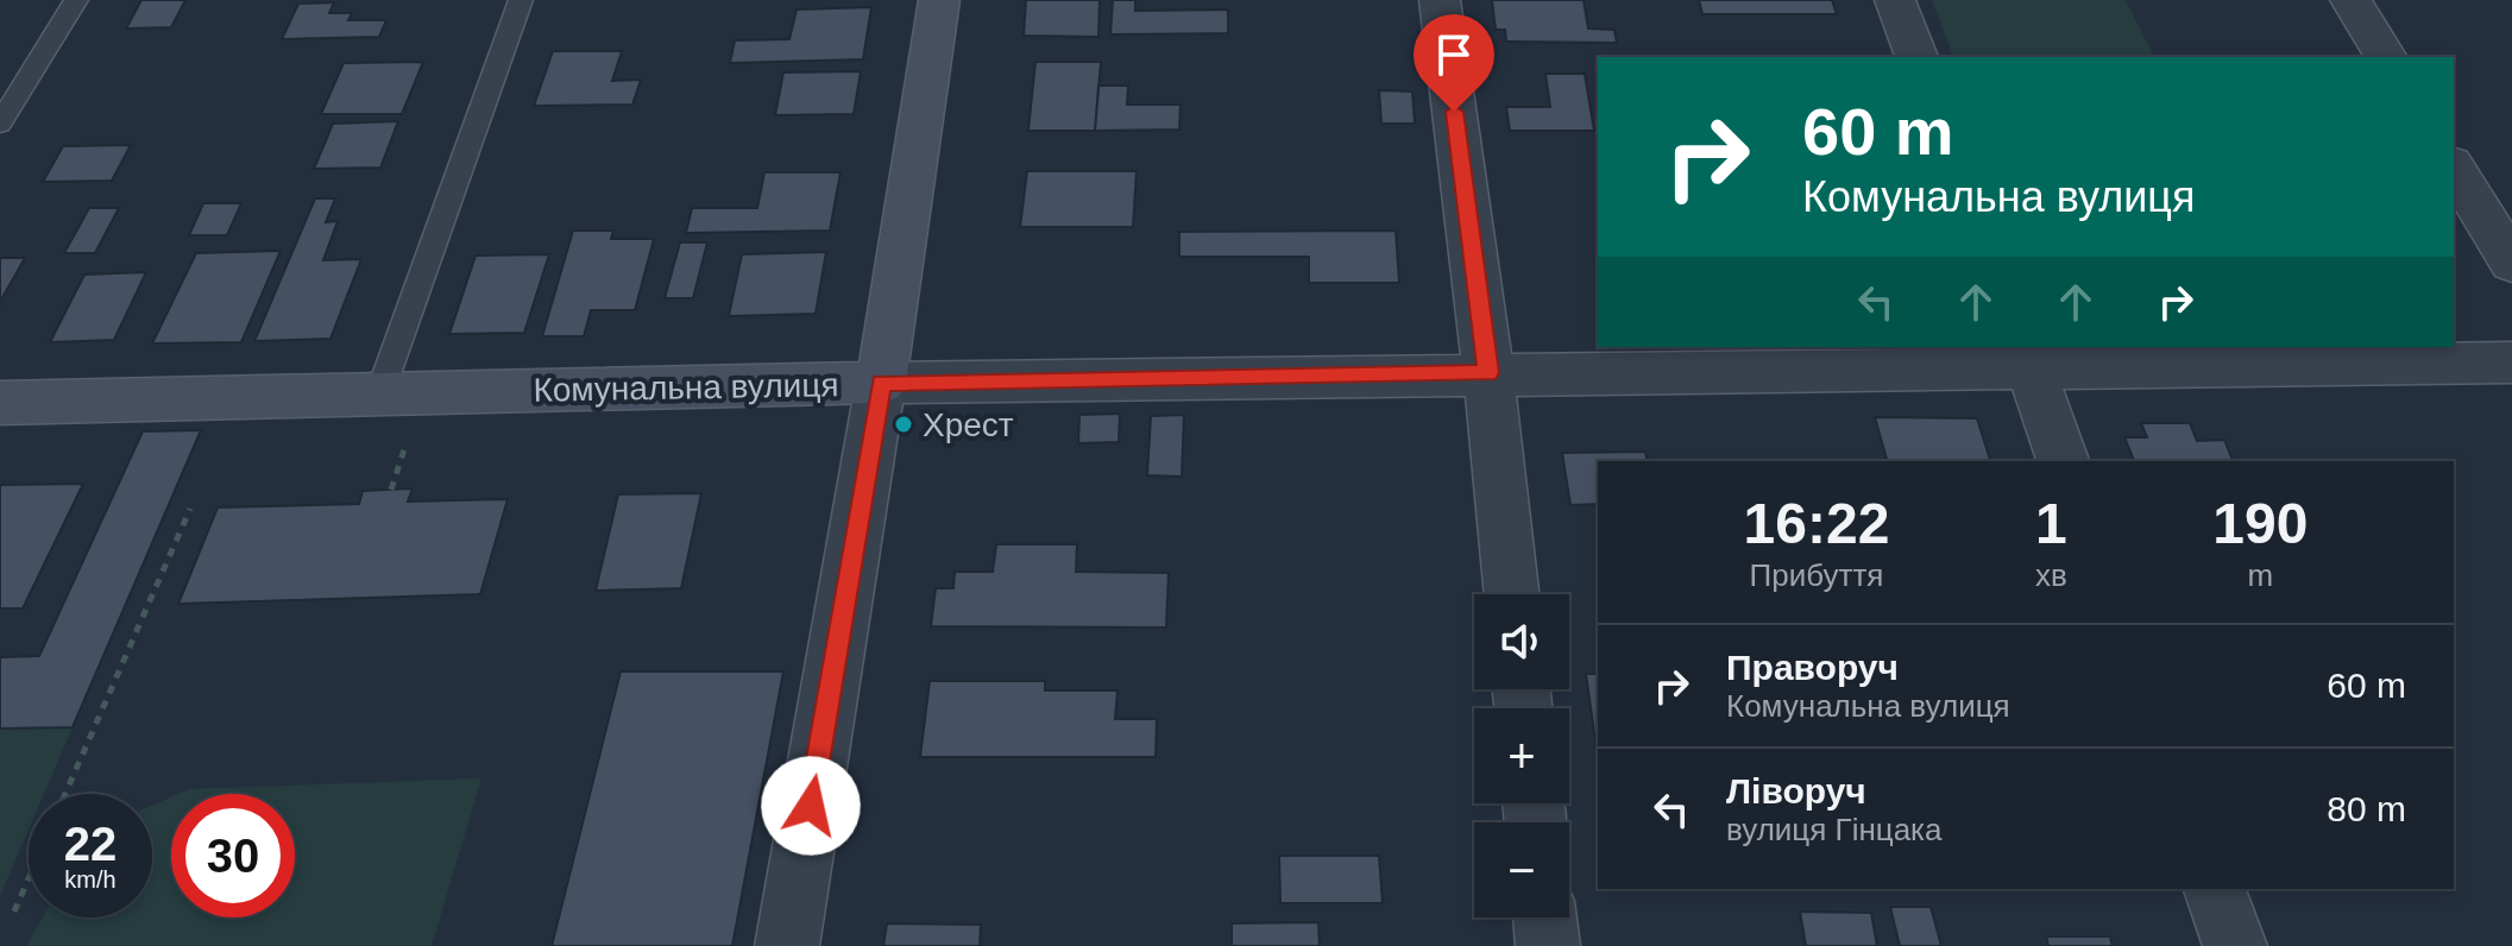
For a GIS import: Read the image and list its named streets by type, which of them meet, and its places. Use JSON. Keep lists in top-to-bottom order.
{
  "streets": {
    "main road": ["Комунальна вулиця"]
  },
  "places": ["Хрест"],
  "page": {
    "turn": ["60 m", "Комунальна вулиця"],
    "eta": [
      "16:22",
      "Прибуття",
      "1",
      "хв",
      "190",
      "m"
    ],
    "map_buttons": ["+", "−"],
    "list": [
      {
        "name": "Праворуч",
        "note": "Комунальна вулиця",
        "value": "60 m"
      },
      {
        "name": "Ліворуч",
        "note": "вулиця Гінцака",
        "value": "80 m"
      }
    ],
    "speed": "22 km/h",
    "limit": "30"
  }
}
